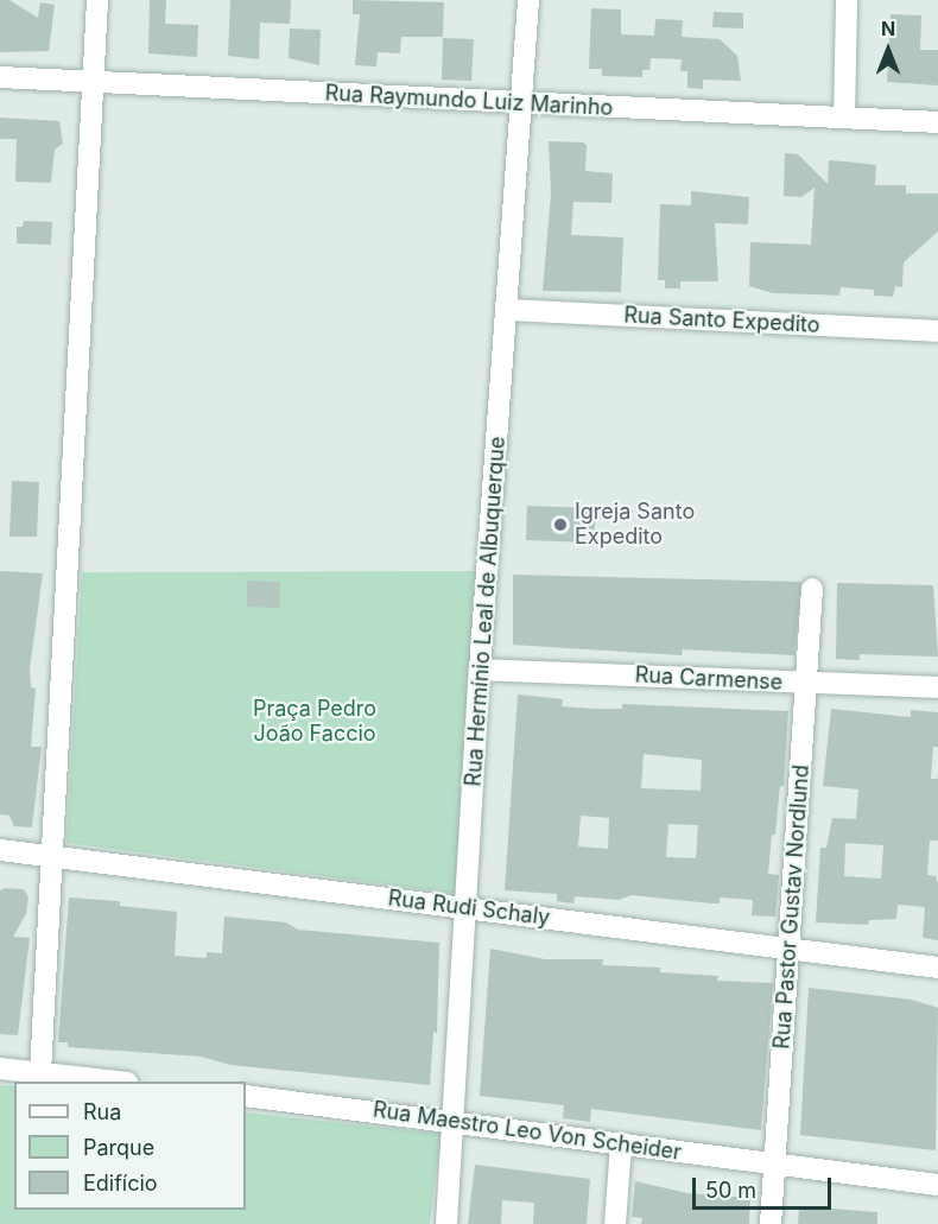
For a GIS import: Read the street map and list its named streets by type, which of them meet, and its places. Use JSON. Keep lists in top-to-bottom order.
{
  "streets": {
    "street": [
      "Rua Raymundo Luiz Marinho",
      "Rua Santo Expedito",
      "Rua Hermínio Leal de Albuquerque",
      "Rua Carmense",
      "Rua Pastor Gustav Nordlund",
      "Rua Rudi Schaly",
      "Rua Maestro Leo Von Scheider"
    ]
  },
  "crossings": [
    ["Rua Raymundo Luiz Marinho", "Rua Hermínio Leal de Albuquerque"],
    ["Rua Santo Expedito", "Rua Hermínio Leal de Albuquerque"],
    ["Rua Hermínio Leal de Albuquerque", "Rua Carmense"],
    ["Rua Hermínio Leal de Albuquerque", "Rua Rudi Schaly"],
    ["Rua Hermínio Leal de Albuquerque", "Rua Maestro Leo Von Scheider"],
    ["Rua Carmense", "Rua Pastor Gustav Nordlund"],
    ["Rua Pastor Gustav Nordlund", "Rua Rudi Schaly"],
    ["Rua Pastor Gustav Nordlund", "Rua Maestro Leo Von Scheider"]
  ],
  "parks": ["Praça Pedro João Faccio"],
  "places": ["Igreja Santo Expedito"],
  "legend": ["Rua", "Parque", "Edifício"],
  "scale_bar": "50 m",
  "north": "top"
}
